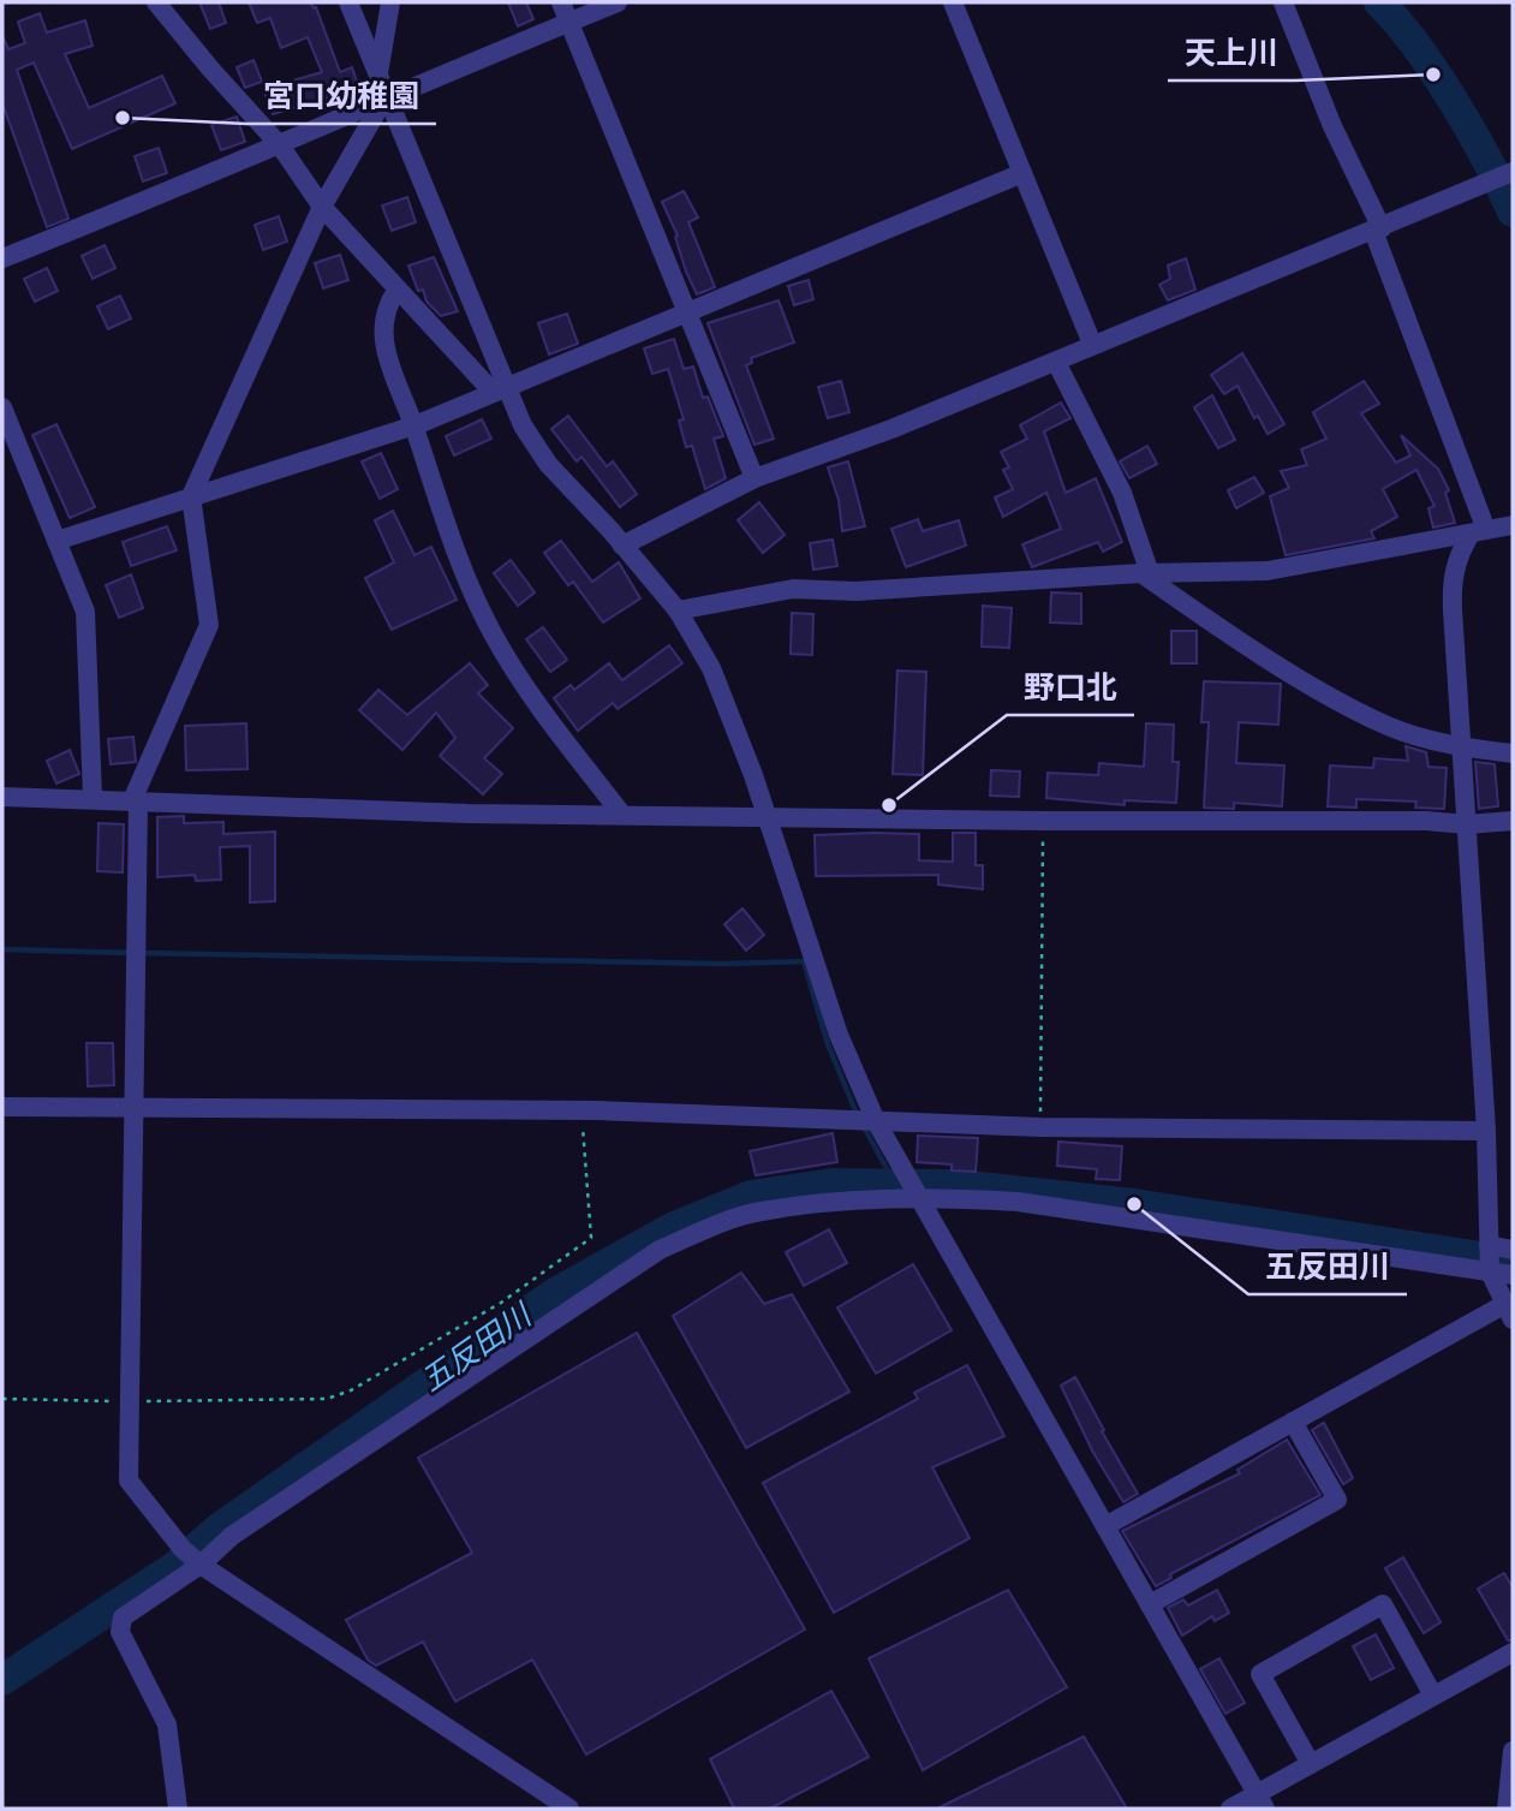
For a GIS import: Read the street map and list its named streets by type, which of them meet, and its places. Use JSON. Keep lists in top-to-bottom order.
{
  "water": ["五反田川"],
  "places": [
    "天上川",
    "宮口幼稚園",
    "野口北",
    "五反田川"
  ]
}
